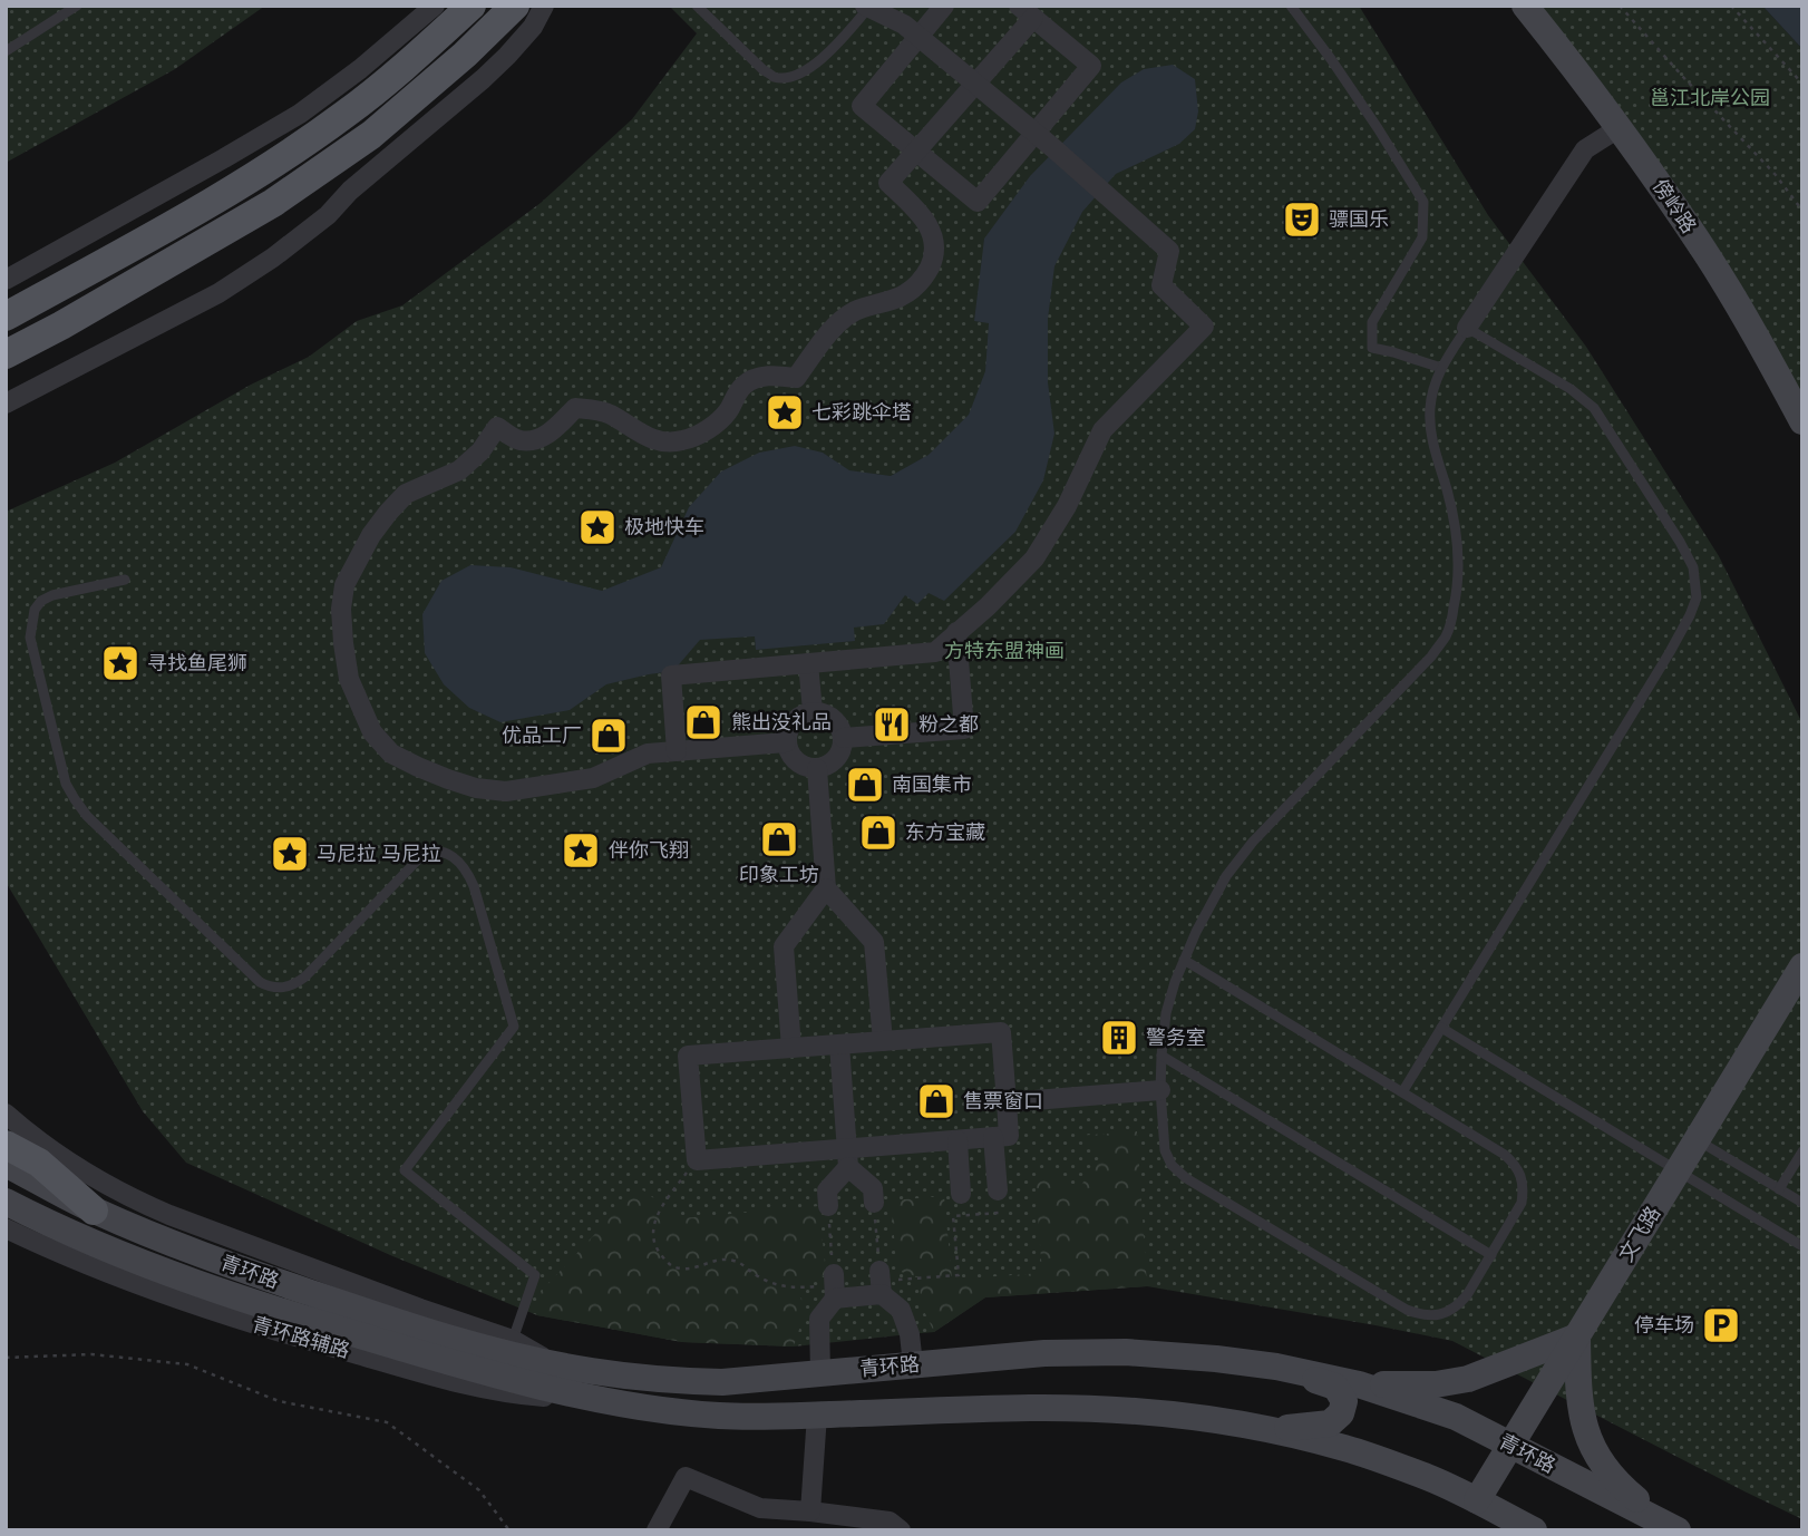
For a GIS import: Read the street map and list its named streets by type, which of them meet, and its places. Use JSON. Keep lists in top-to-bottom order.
{
  "streets": {
    "main road": ["傍岭路", "文飞路", "青环路"],
    "street": ["青环路辅路"]
  },
  "crossings": [
    ["文飞路", "青环路"],
    ["青环路", "青环路辅路"]
  ],
  "parks": ["邕江北岸公园", "方特东盟神画"],
  "places": {
    "theatre": ["骠国乐"],
    "place": [
      "七彩跳伞塔",
      "极地快车",
      "寻找鱼尾狮",
      "伴你飞翔",
      "马尼拉 马尼拉"
    ],
    "shop": [
      "熊出没礼品",
      "优品工厂",
      "南国集市",
      "东方宝藏",
      "印象工坊",
      "售票窗口"
    ],
    "restaurant": ["粉之都"],
    "building": ["警务室"],
    "parking": ["停车场"]
  }
}
